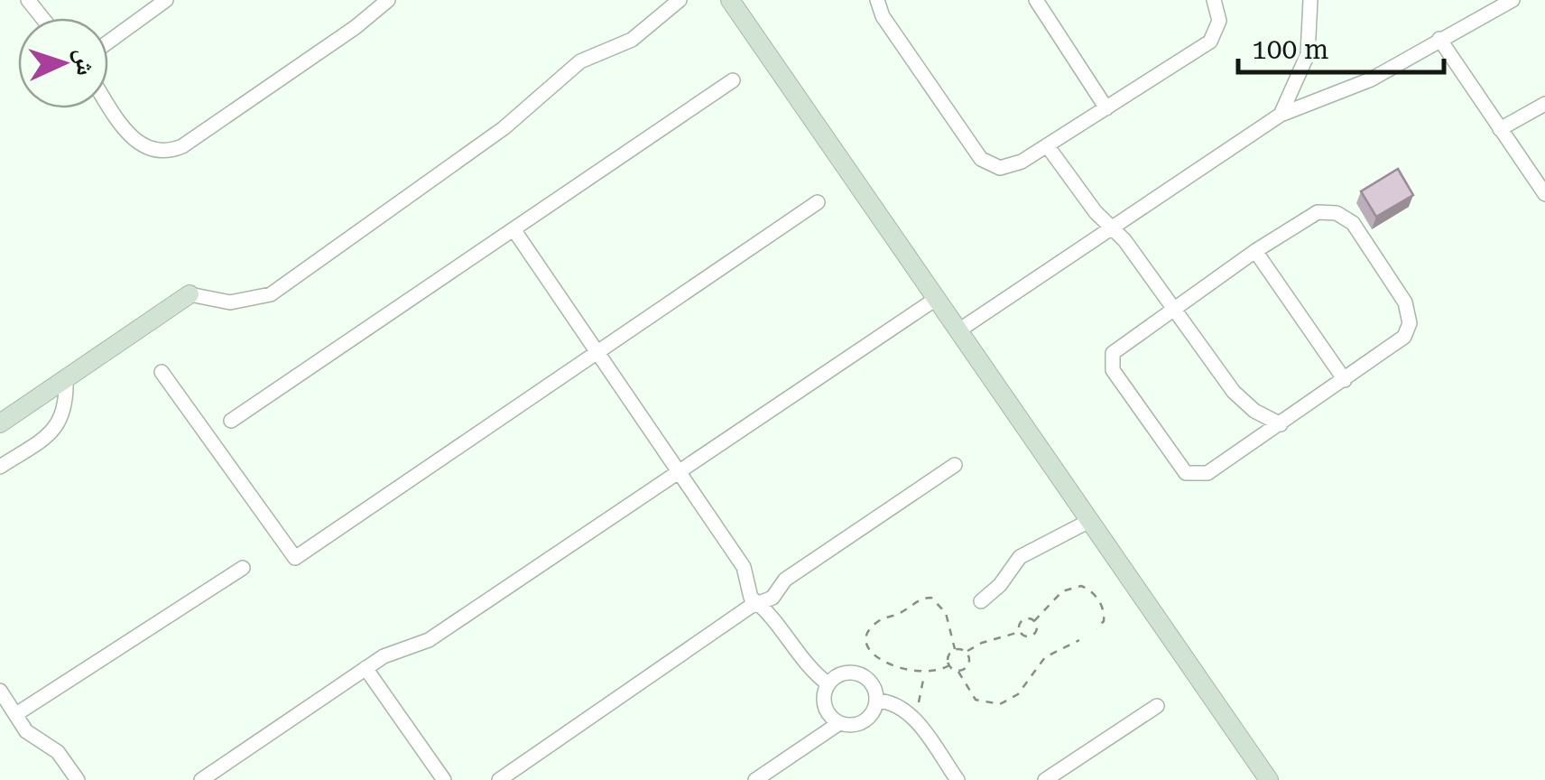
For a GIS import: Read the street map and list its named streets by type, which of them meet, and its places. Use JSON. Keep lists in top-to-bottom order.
{
  "scale_bar": "100 m",
  "north": "right"
}
